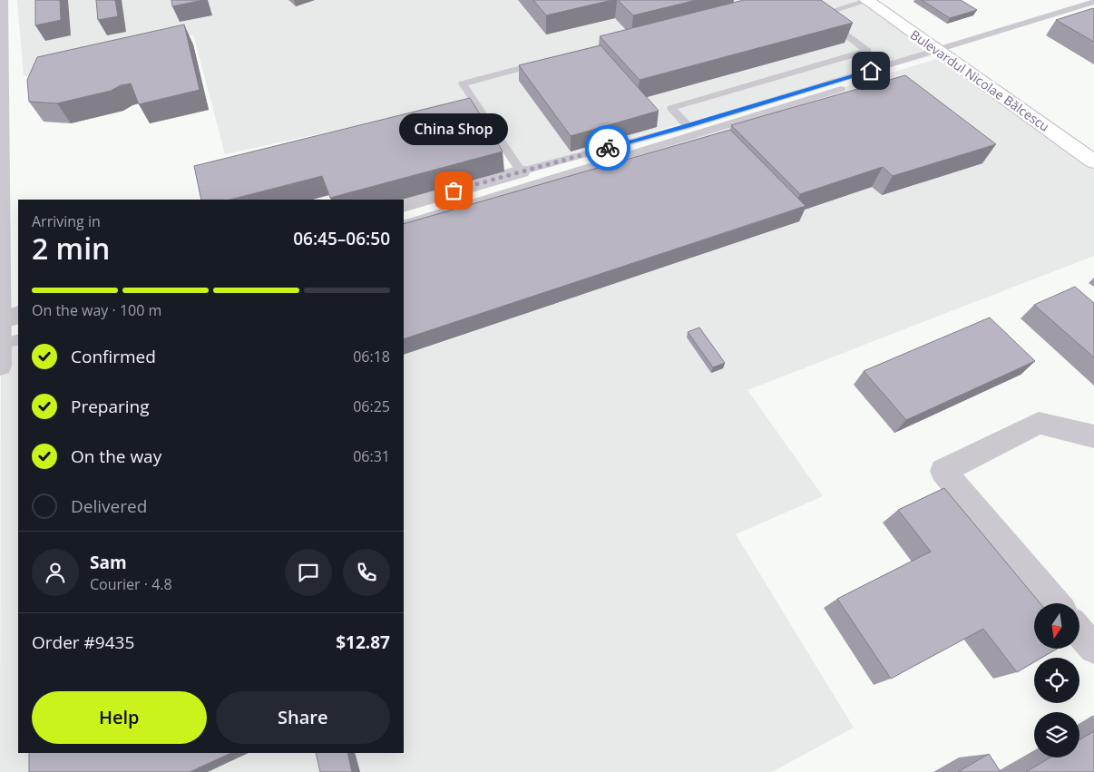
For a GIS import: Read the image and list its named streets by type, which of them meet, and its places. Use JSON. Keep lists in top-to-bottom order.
{
  "streets": {
    "main road": ["Bulevardul Nicolae Bălcescu"]
  },
  "places": ["China Shop"],
  "north": "bottom",
  "page": {
    "bubble": "China Shop",
    "heading": ["2 min", "Arriving in", "06:45–06:50"],
    "panel": [
      "Sam",
      "Courier · 4.8",
      "Order #9435",
      "$12.87"
    ],
    "bar": "On the way · 100 m",
    "list": [
      ["Confirmed", "06:18"],
      ["Preparing", "06:25"],
      ["On the way", "06:31"],
      "Delivered"
    ],
    "buttons": ["Help", "Share"]
  }
}
